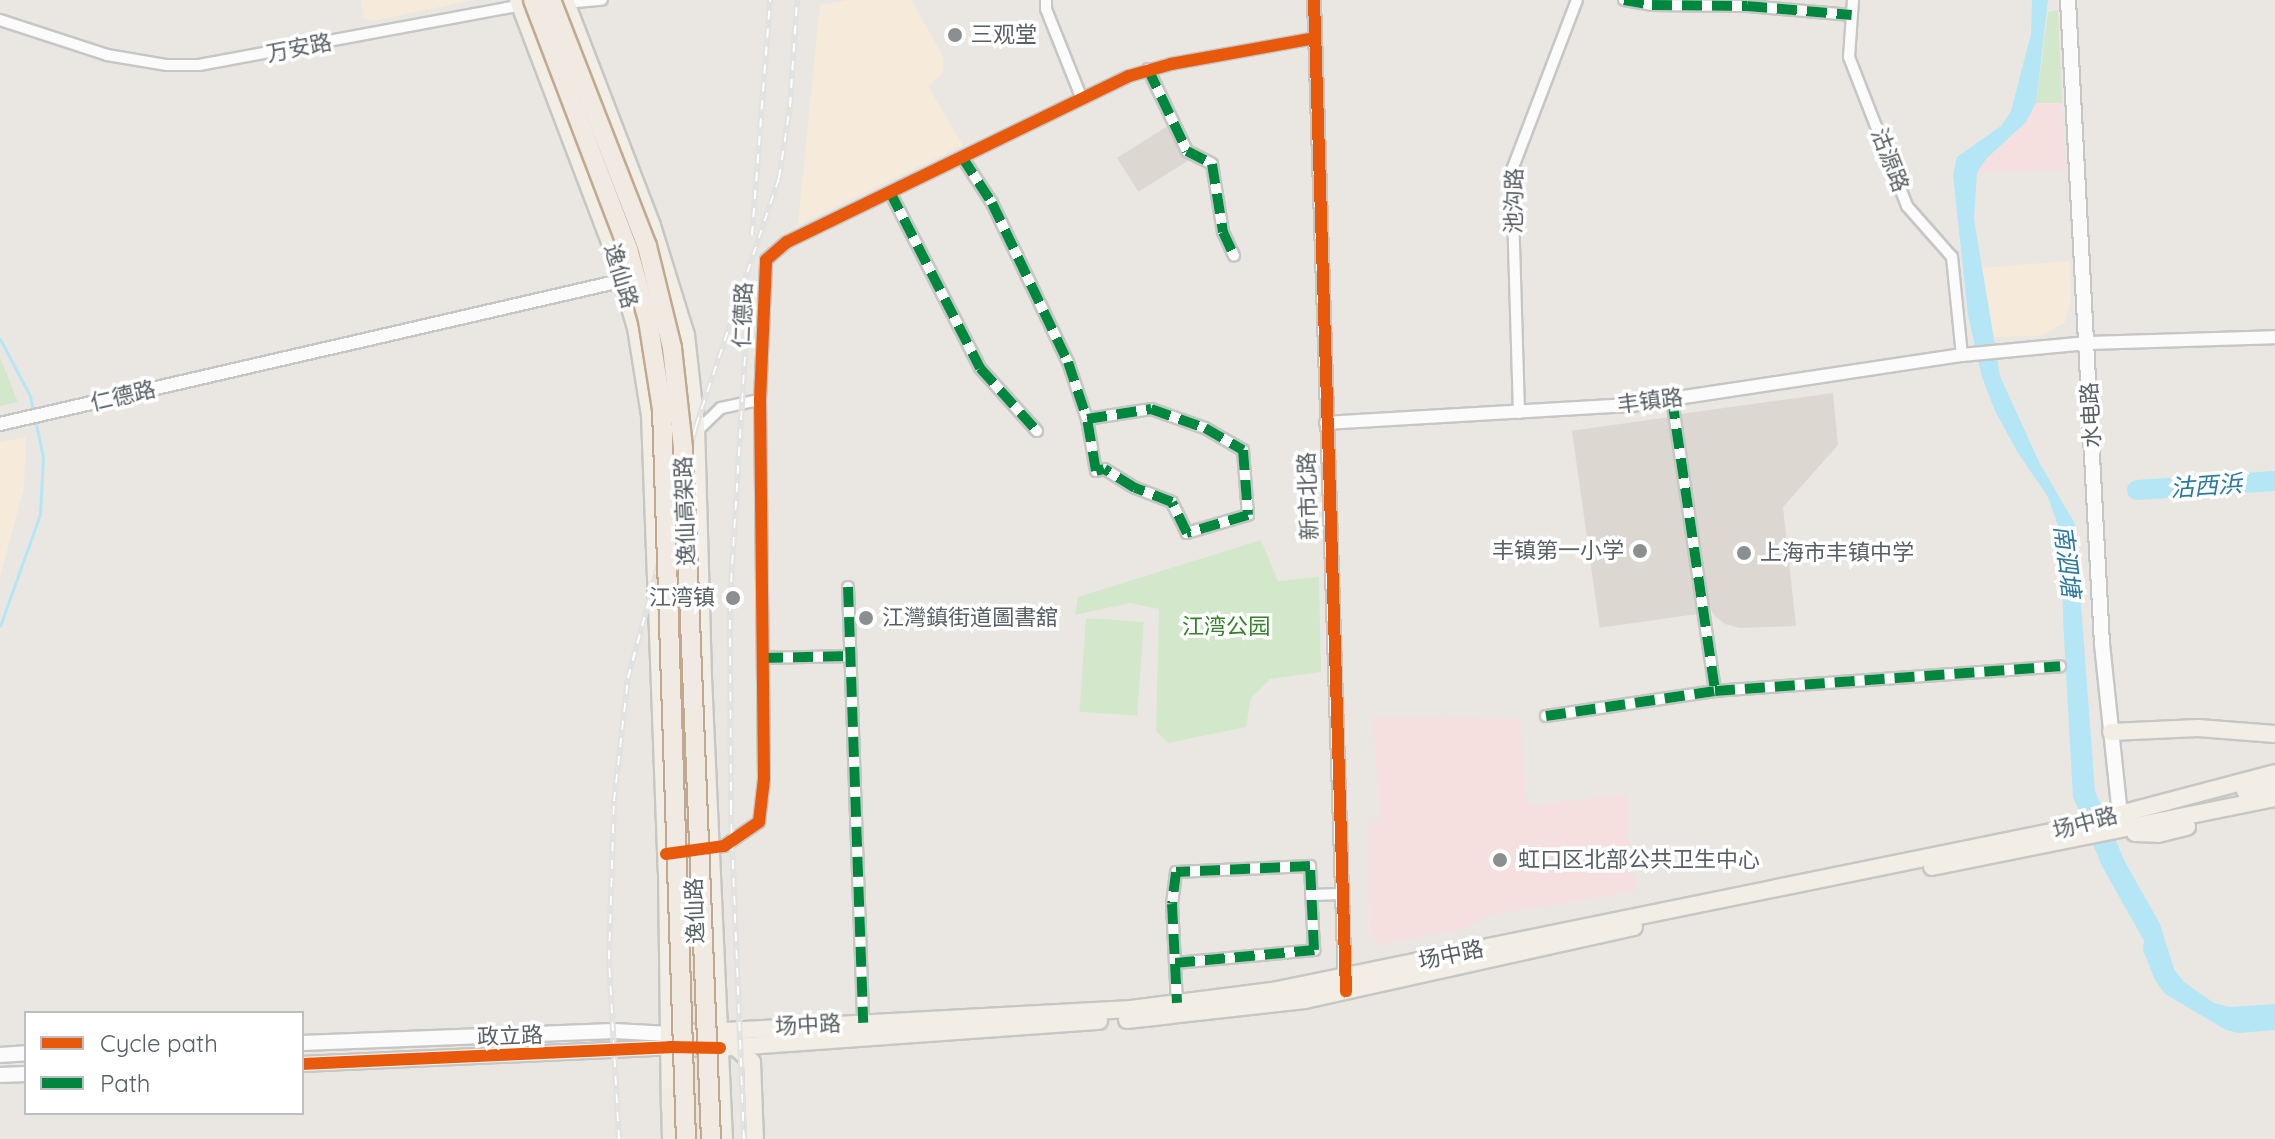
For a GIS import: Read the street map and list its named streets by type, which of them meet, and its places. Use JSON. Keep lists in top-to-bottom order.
{
  "streets": {
    "highway": ["逸仙高架路"],
    "main road": [
      "逸仙路",
      "水电路",
      "场中路",
      "政立路"
    ],
    "street": [
      "万安路",
      "沽源路",
      "池沟路",
      "仁德路",
      "丰镇路",
      "新市北路"
    ]
  },
  "crossings": [
    ["万安路", "逸仙路"],
    ["万安路", "逸仙高架路"],
    ["沽源路", "丰镇路"],
    ["池沟路", "丰镇路"],
    ["逸仙路", "仁德路"],
    ["逸仙路", "逸仙高架路"],
    ["逸仙路", "场中路"],
    ["逸仙路", "政立路"],
    ["仁德路", "新市北路"],
    ["丰镇路", "水电路"],
    ["丰镇路", "新市北路"],
    ["水电路", "场中路"],
    ["新市北路", "场中路"],
    ["场中路", "政立路"]
  ],
  "water": ["沽西浜", "南泗塘"],
  "parks": ["江湾公园"],
  "places": [
    "三观堂",
    "丰镇第一小学",
    "上海市丰镇中学",
    "江湾镇",
    "江灣鎮街道圖書舘",
    "虹口区北部公共卫生中心"
  ],
  "legend": ["Cycle path", "Path"]
}
